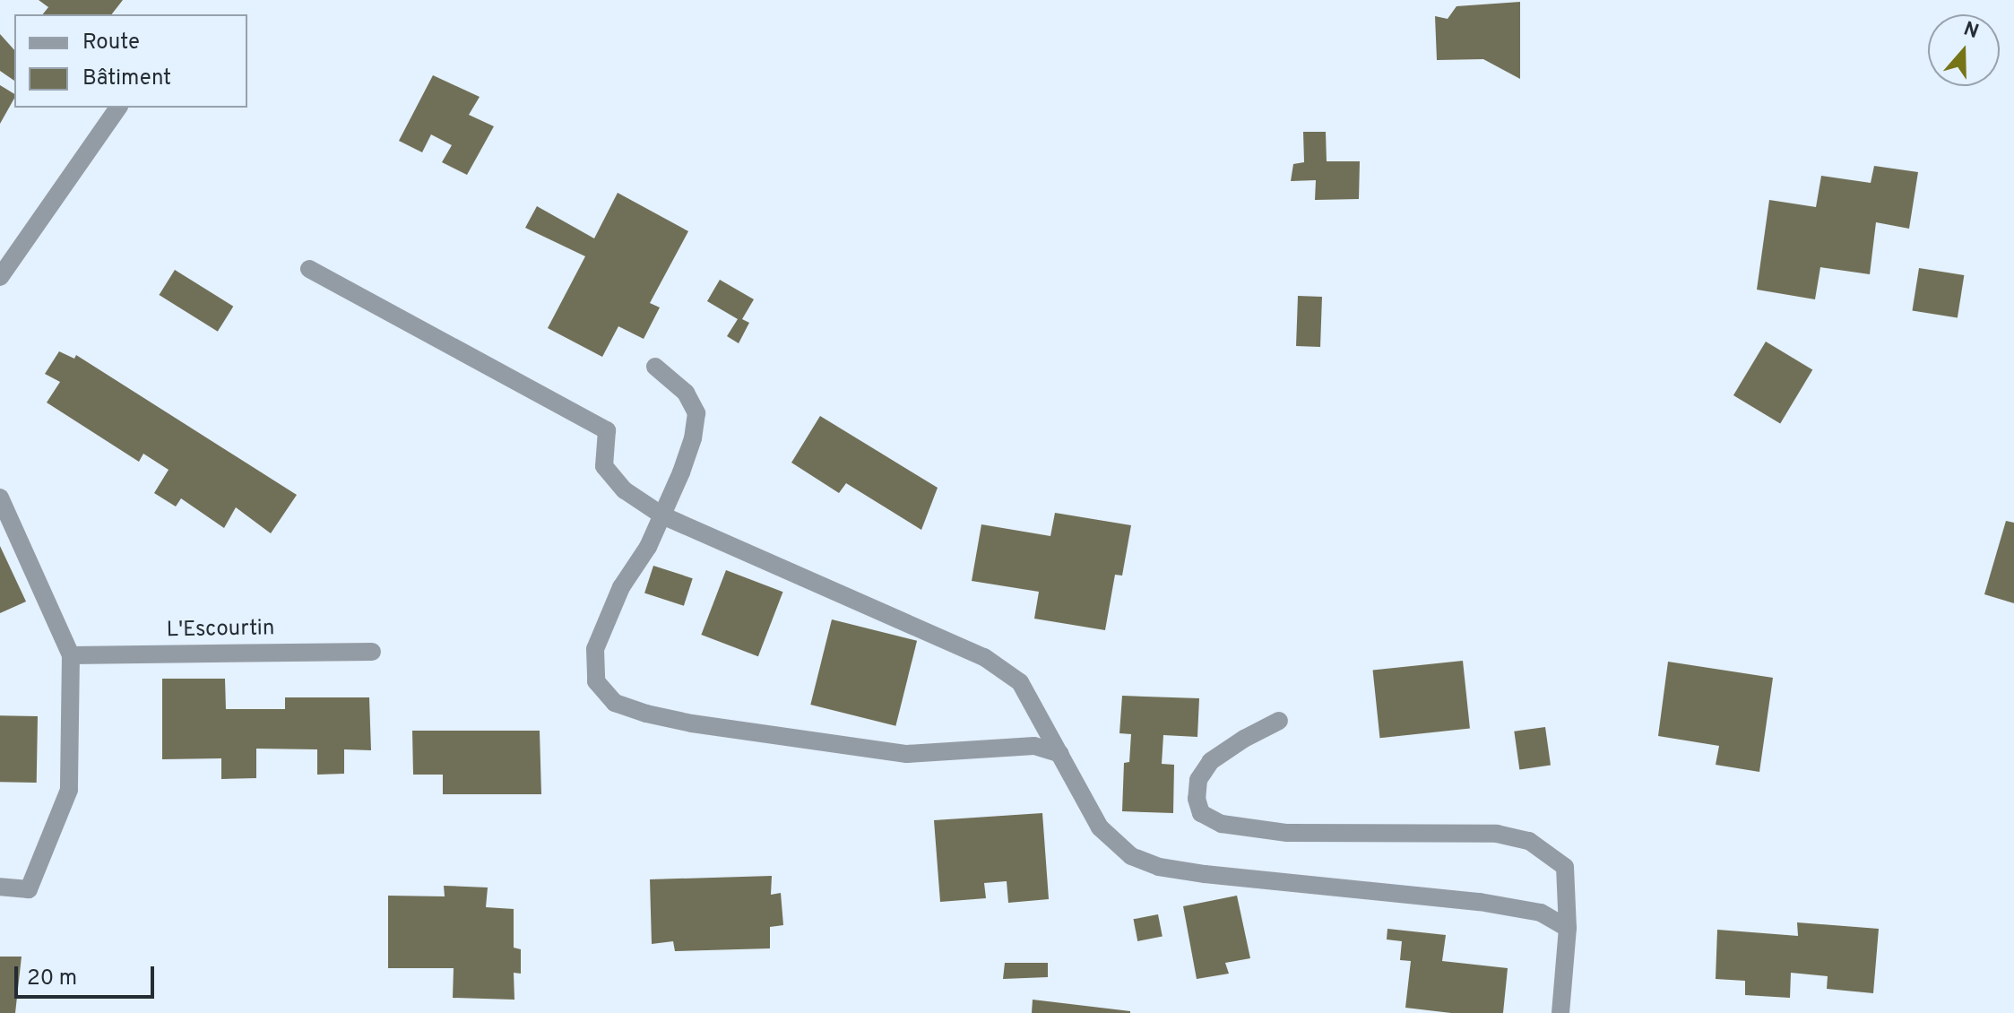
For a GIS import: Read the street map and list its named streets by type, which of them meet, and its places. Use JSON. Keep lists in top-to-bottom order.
{
  "streets": {
    "street": ["L'Escourtin"]
  },
  "legend": ["Route", "Bâtiment"],
  "scale_bar": "20 m",
  "north": "top"
}
